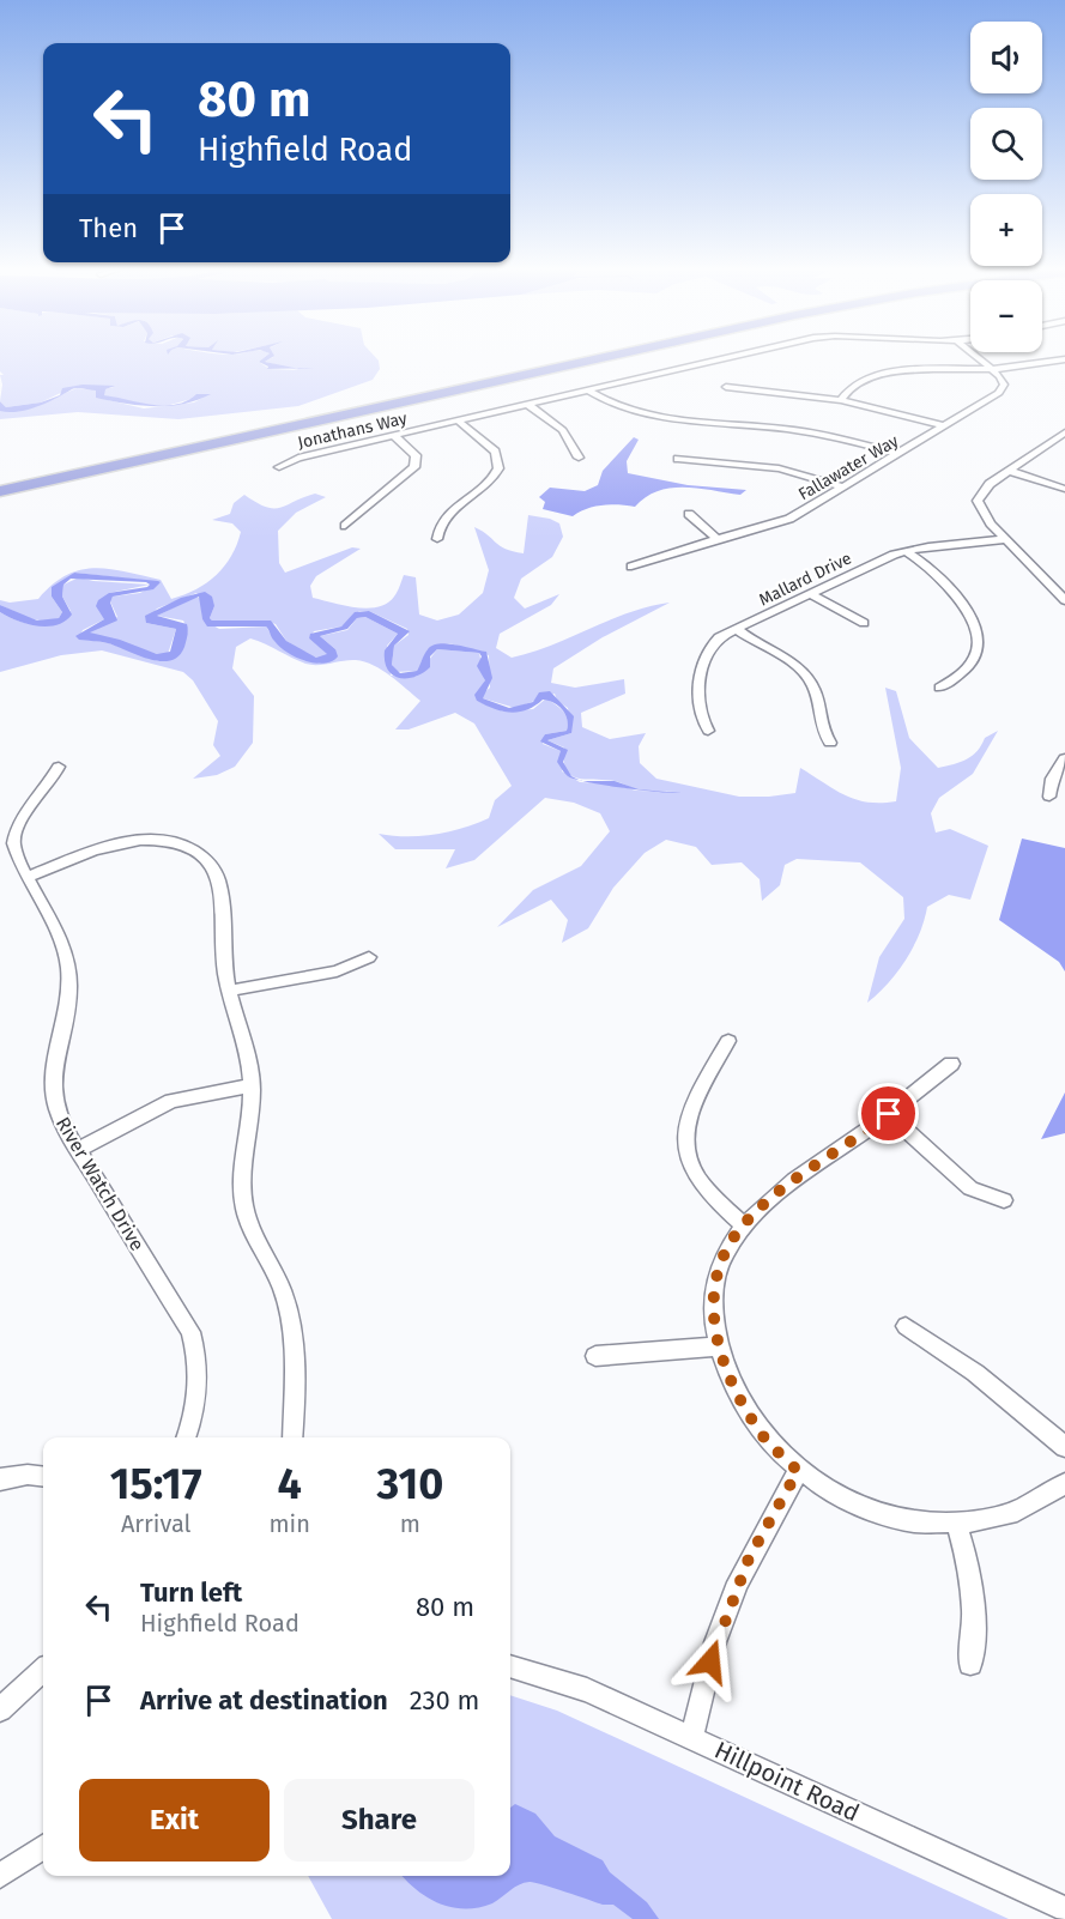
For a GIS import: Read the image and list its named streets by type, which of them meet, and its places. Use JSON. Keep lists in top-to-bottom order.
{
  "streets": {
    "street": [
      "Jonathans Way",
      "Fallawater Way",
      "Mallard Drive",
      "River Watch Drive",
      "Hillpoint Road"
    ]
  },
  "page": {
    "map_buttons": ["+", "−"],
    "turn": ["80 m", "Highfield Road"],
    "then": "Then",
    "eta": [
      "15:17",
      "Arrival",
      "4",
      "min",
      "310",
      "m"
    ],
    "list": [
      {
        "name": "Turn left",
        "note": "Highfield Road",
        "value": "80 m"
      },
      {
        "name": "Arrive at destination",
        "value": "230 m"
      }
    ],
    "buttons": ["Exit", "Share"]
  }
}
